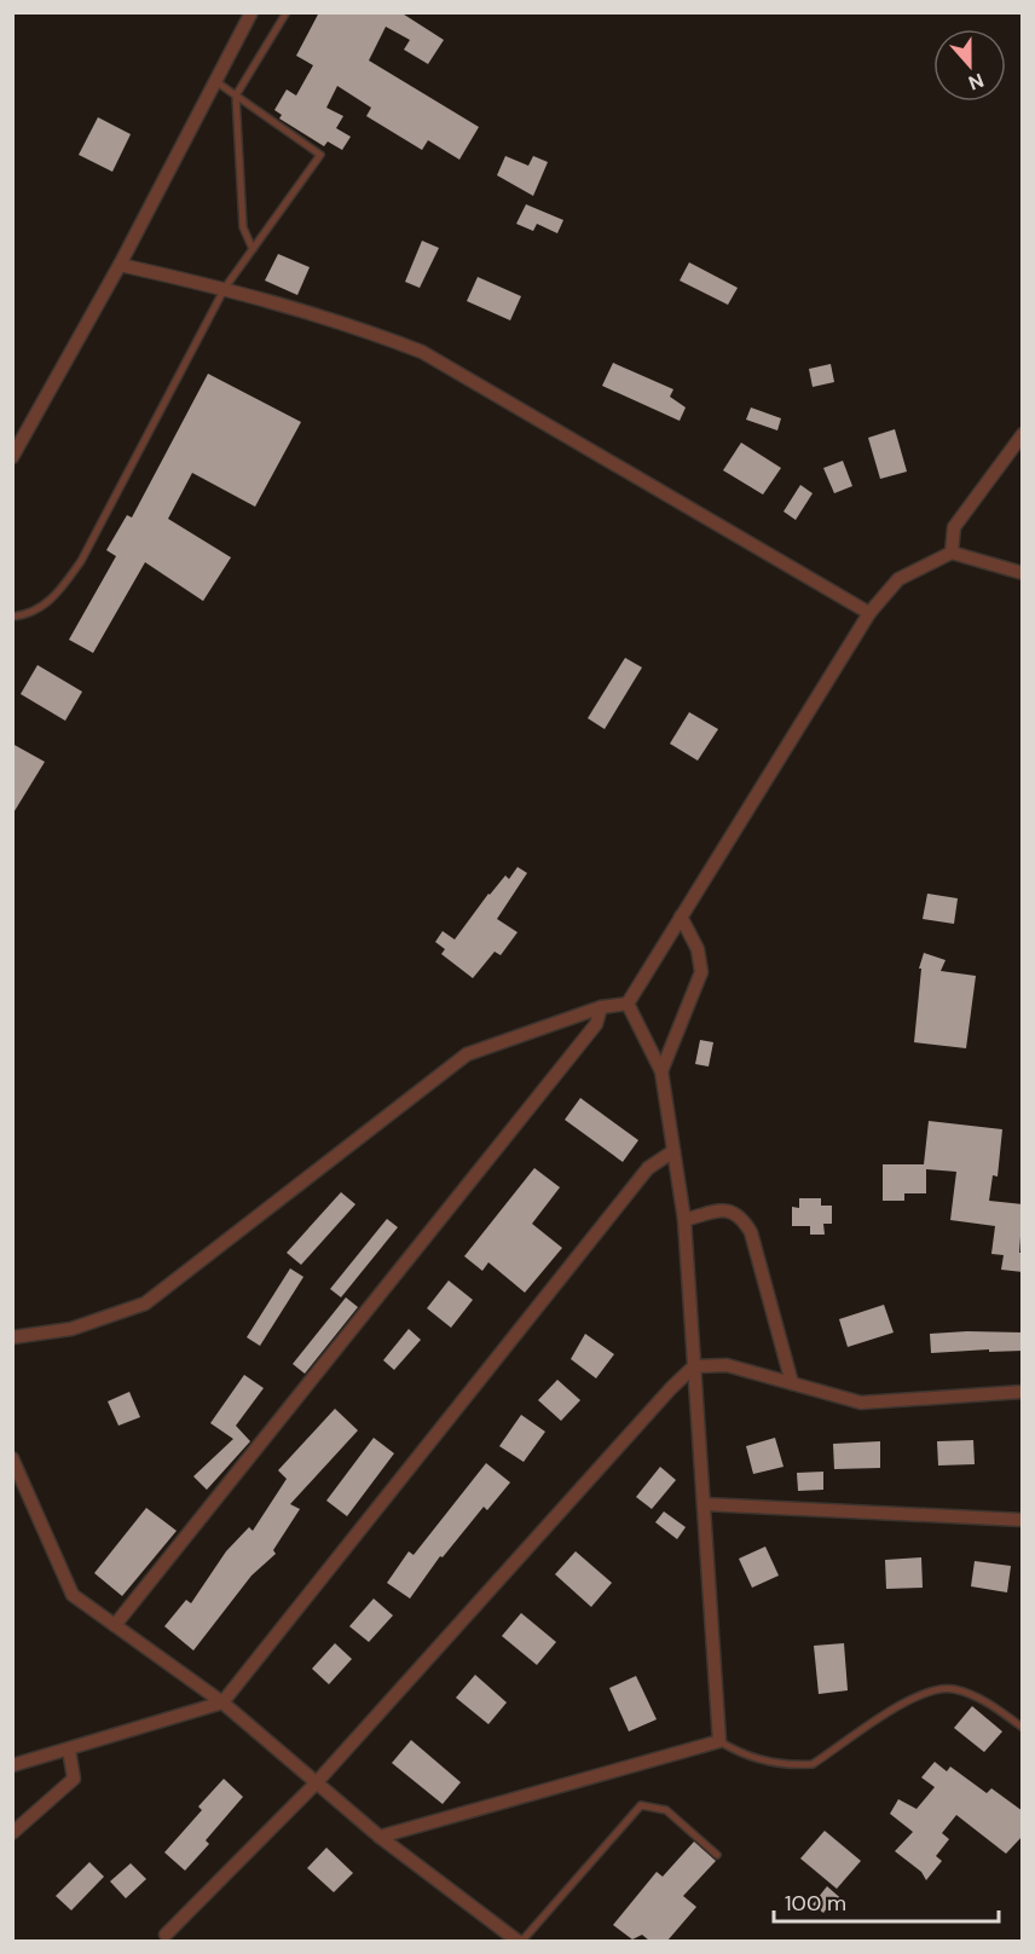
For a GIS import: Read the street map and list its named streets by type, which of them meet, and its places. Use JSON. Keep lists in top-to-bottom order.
{
  "scale_bar": "100 m",
  "north": "bottom"
}
